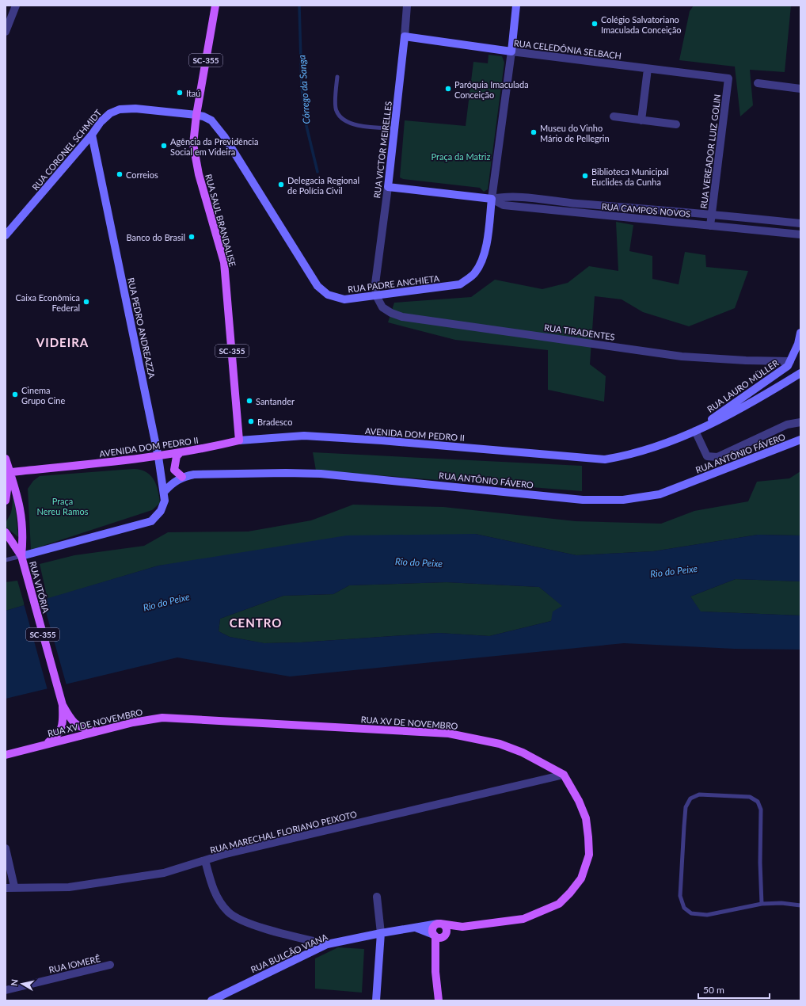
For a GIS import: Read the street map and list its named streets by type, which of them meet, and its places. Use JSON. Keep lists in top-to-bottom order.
{
  "streets": {
    "main road": [
      "RUA CELEDÔNIA SELBACH",
      "SC-355",
      "RUA CORONEL SCHMIDT",
      "RUA VICTOR MEIRELLES",
      "RUA CAMPOS NOVOS",
      "RUA SAUL BRANDALISE",
      "RUA PADRE ANCHIETA",
      "RUA PEDRO ANDREAZZA",
      "RUA LAURO MÜLLER",
      "AVENIDA DOM PEDRO II",
      "RUA ANTÔNIO FÁVERO",
      "RUA VITÓRIA",
      "RUA XV DE NOVEMBRO",
      "RUA BULCÃO VIANA"
    ],
    "street": [
      "RUA VEREADOR LUIZ GOLIN",
      "RUA TIRADENTES",
      "RUA MARECHAL FLORIANO PEIXOTO",
      "RUA IOMERÊ"
    ]
  },
  "crossings": [
    ["RUA CELEDÔNIA SELBACH", "RUA VICTOR MEIRELLES"],
    ["RUA CELEDÔNIA SELBACH", "RUA VEREADOR LUIZ GOLIN"],
    ["RUA CORONEL SCHMIDT", "RUA SAUL BRANDALISE"],
    ["RUA CORONEL SCHMIDT", "RUA PADRE ANCHIETA"],
    ["RUA CORONEL SCHMIDT", "RUA PEDRO ANDREAZZA"],
    ["RUA VICTOR MEIRELLES", "RUA CAMPOS NOVOS"],
    ["RUA VICTOR MEIRELLES", "RUA PADRE ANCHIETA"],
    ["RUA VICTOR MEIRELLES", "RUA TIRADENTES"],
    ["RUA VEREADOR LUIZ GOLIN", "RUA CAMPOS NOVOS"],
    ["RUA CAMPOS NOVOS", "RUA PADRE ANCHIETA"],
    ["RUA SAUL BRANDALISE", "RUA PADRE ANCHIETA"],
    ["RUA SAUL BRANDALISE", "AVENIDA DOM PEDRO II"],
    ["RUA PADRE ANCHIETA", "RUA TIRADENTES"],
    ["RUA PEDRO ANDREAZZA", "AVENIDA DOM PEDRO II"],
    ["RUA PEDRO ANDREAZZA", "RUA ANTÔNIO FÁVERO"],
    ["RUA PEDRO ANDREAZZA", "RUA VITÓRIA"],
    ["RUA TIRADENTES", "RUA LAURO MÜLLER"],
    ["RUA LAURO MÜLLER", "AVENIDA DOM PEDRO II"],
    ["AVENIDA DOM PEDRO II", "RUA VITÓRIA"],
    ["RUA VITÓRIA", "RUA XV DE NOVEMBRO"],
    ["RUA XV DE NOVEMBRO", "RUA MARECHAL FLORIANO PEIXOTO"]
  ],
  "districts": ["VIDEIRA", "CENTRO"],
  "water": ["Córrego da Sanga", "Rio do Peixe"],
  "parks": ["Praça da Matriz", "Praça Nereu Ramos"],
  "places": [
    "Colégio Salvatoriano Imaculada Conceição",
    "Paróquia Imaculada Conceição",
    "Itaú",
    "Museu do Vinho Mário de Pellegrin",
    "Agência da Previdência Social em Videira",
    "Correios",
    "Biblioteca Municipal Euclides da Cunha",
    "Delegacia Regional de Polícia Civil",
    "Banco do Brasil",
    "Caixa Econômica Federal",
    "Cinema Grupo Cine",
    "Santander",
    "Bradesco"
  ],
  "scale_bar": "50 m",
  "north": "left"
}
